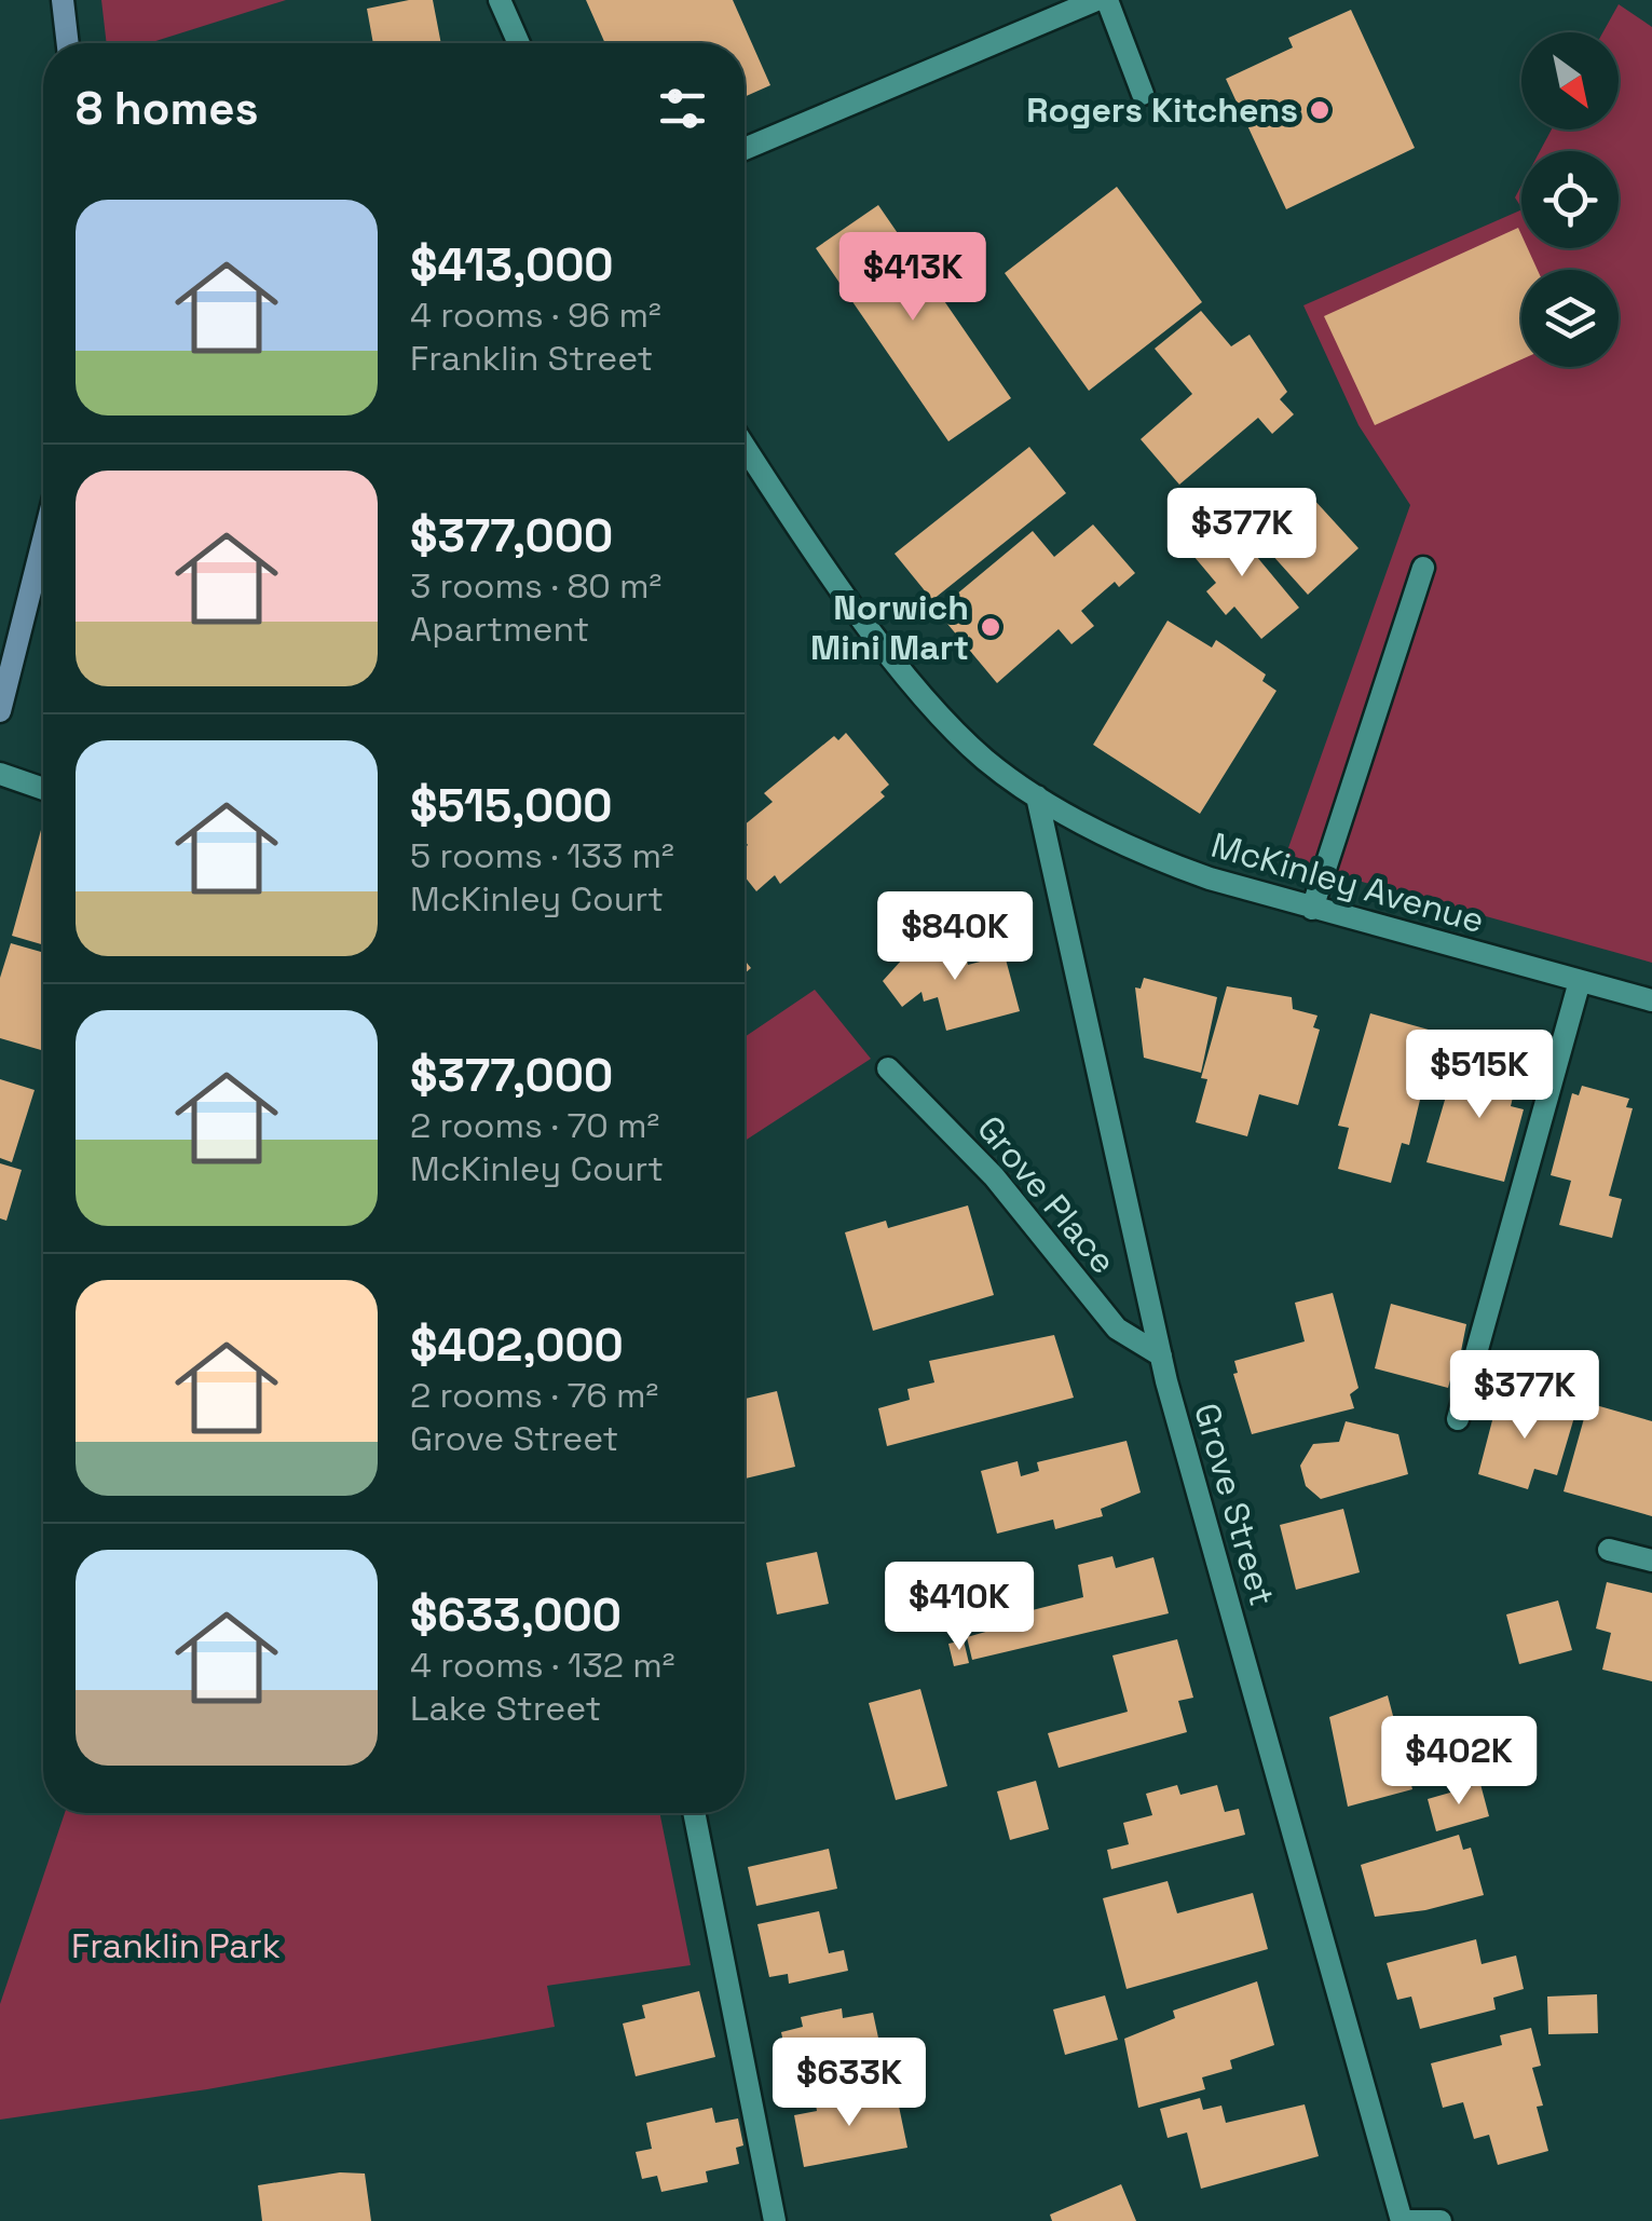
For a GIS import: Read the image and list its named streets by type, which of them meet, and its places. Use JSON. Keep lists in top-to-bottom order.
{
  "streets": {
    "street": ["McKinley Avenue", "Grove Place", "Grove Street"]
  },
  "crossings": [
    ["McKinley Avenue", "Grove Street"],
    ["Grove Place", "Grove Street"]
  ],
  "parks": ["Franklin Park"],
  "places": ["Rogers Kitchens", "Norwich Mini Mart"],
  "north": "bottom right",
  "page": {
    "heading": "8 homes",
    "list": [
      {
        "name": "$413,000",
        "note": "4 rooms · 96 m² · Franklin Street"
      },
      {
        "name": "$377,000",
        "note": "3 rooms · 80 m² · Apartment"
      },
      {
        "name": "$515,000",
        "note": "5 rooms · 133 m² · McKinley Court"
      },
      {
        "name": "$377,000",
        "note": "2 rooms · 70 m² · McKinley Court"
      },
      {
        "name": "$402,000",
        "note": "2 rooms · 76 m² · Grove Street"
      },
      {
        "name": "$633,000",
        "note": "4 rooms · 132 m² · Lake Street"
      }
    ],
    "price": [
      "$413K",
      "$377K",
      "$840K",
      "$515K",
      "$377K",
      "$410K",
      "$402K",
      "$633K"
    ]
  }
}
